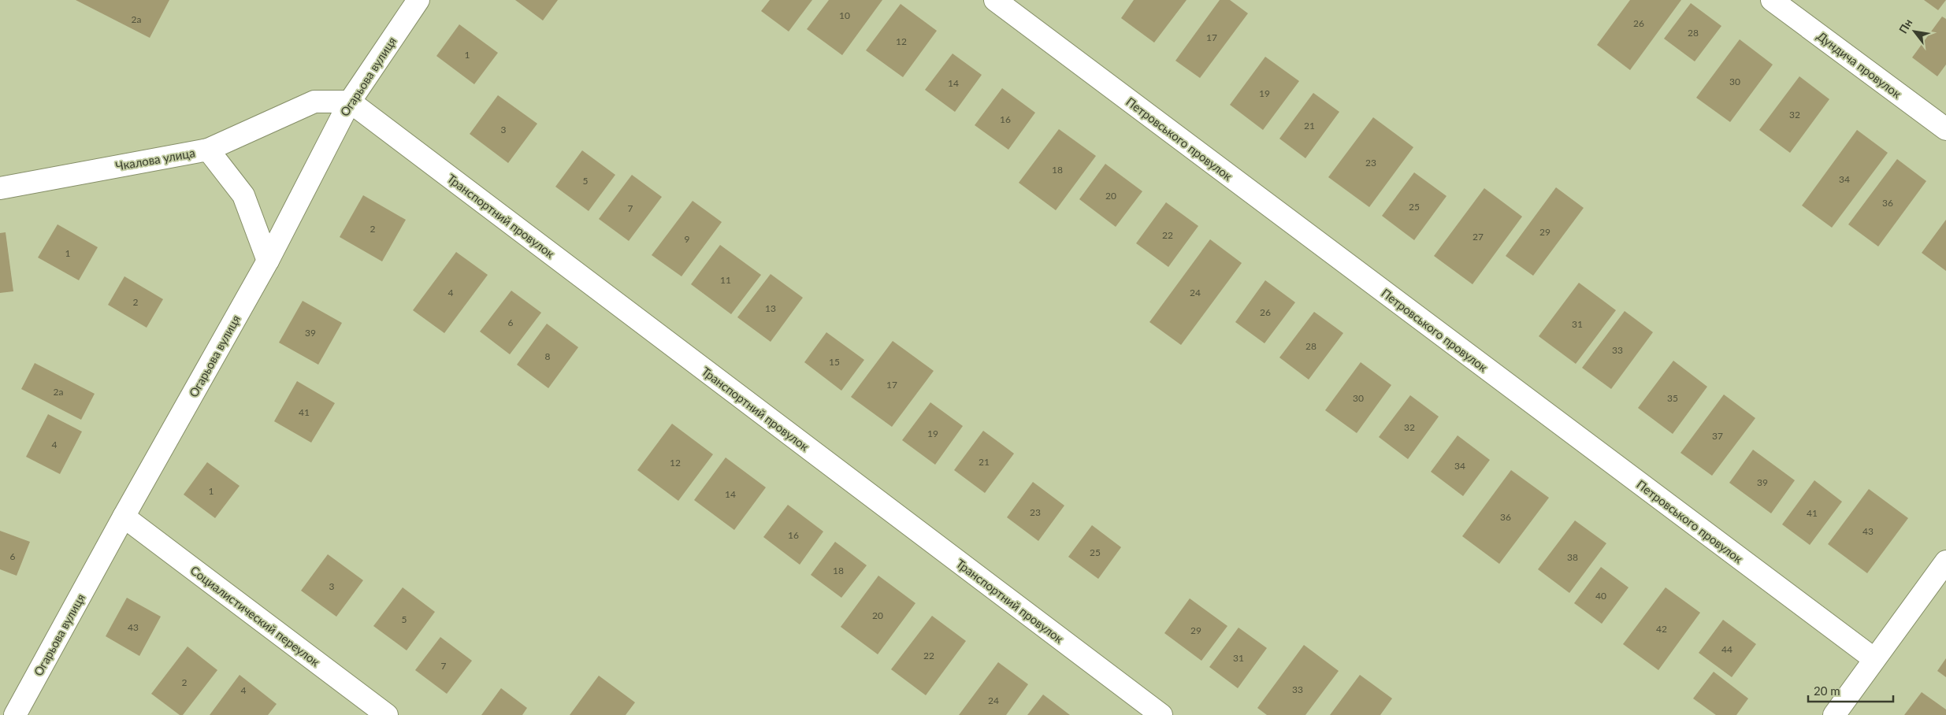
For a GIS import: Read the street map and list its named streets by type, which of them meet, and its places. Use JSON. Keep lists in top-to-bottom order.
{
  "streets": {
    "street": [
      "Дундича провулок",
      "Огарьова вулиця",
      "Петровського провулок",
      "Чкалова улица",
      "Транспортний провулок",
      "Социалистический переулок"
    ]
  },
  "crossings": [
    ["Огарьова вулиця", "Чкалова улица"],
    ["Огарьова вулиця", "Транспортний провулок"],
    ["Огарьова вулиця", "Социалистический переулок"]
  ],
  "house_numbers": [
    "10",
    "2а",
    "26",
    "28",
    "17",
    "12",
    "1",
    "30",
    "14",
    "19",
    "32",
    "16",
    "21",
    "3",
    "23",
    "18",
    "34",
    "5",
    "20",
    "36",
    "25",
    "7",
    "2",
    "29",
    "22",
    "27",
    "9",
    "1",
    "11",
    "4",
    "24",
    "2",
    "13",
    "26",
    "6",
    "31",
    "39",
    "28",
    "33",
    "8",
    "15",
    "17",
    "2а",
    "30",
    "35",
    "41",
    "32",
    "19",
    "37",
    "4",
    "21",
    "12",
    "34",
    "39",
    "1",
    "14",
    "23",
    "41",
    "36",
    "43",
    "16",
    "25",
    "6",
    "38",
    "18",
    "3",
    "40",
    "20",
    "5",
    "43",
    "42",
    "29",
    "44",
    "22",
    "31",
    "7",
    "2",
    "33",
    "4",
    "24"
  ],
  "scale_bar": "20 m",
  "north": "top left"
}
